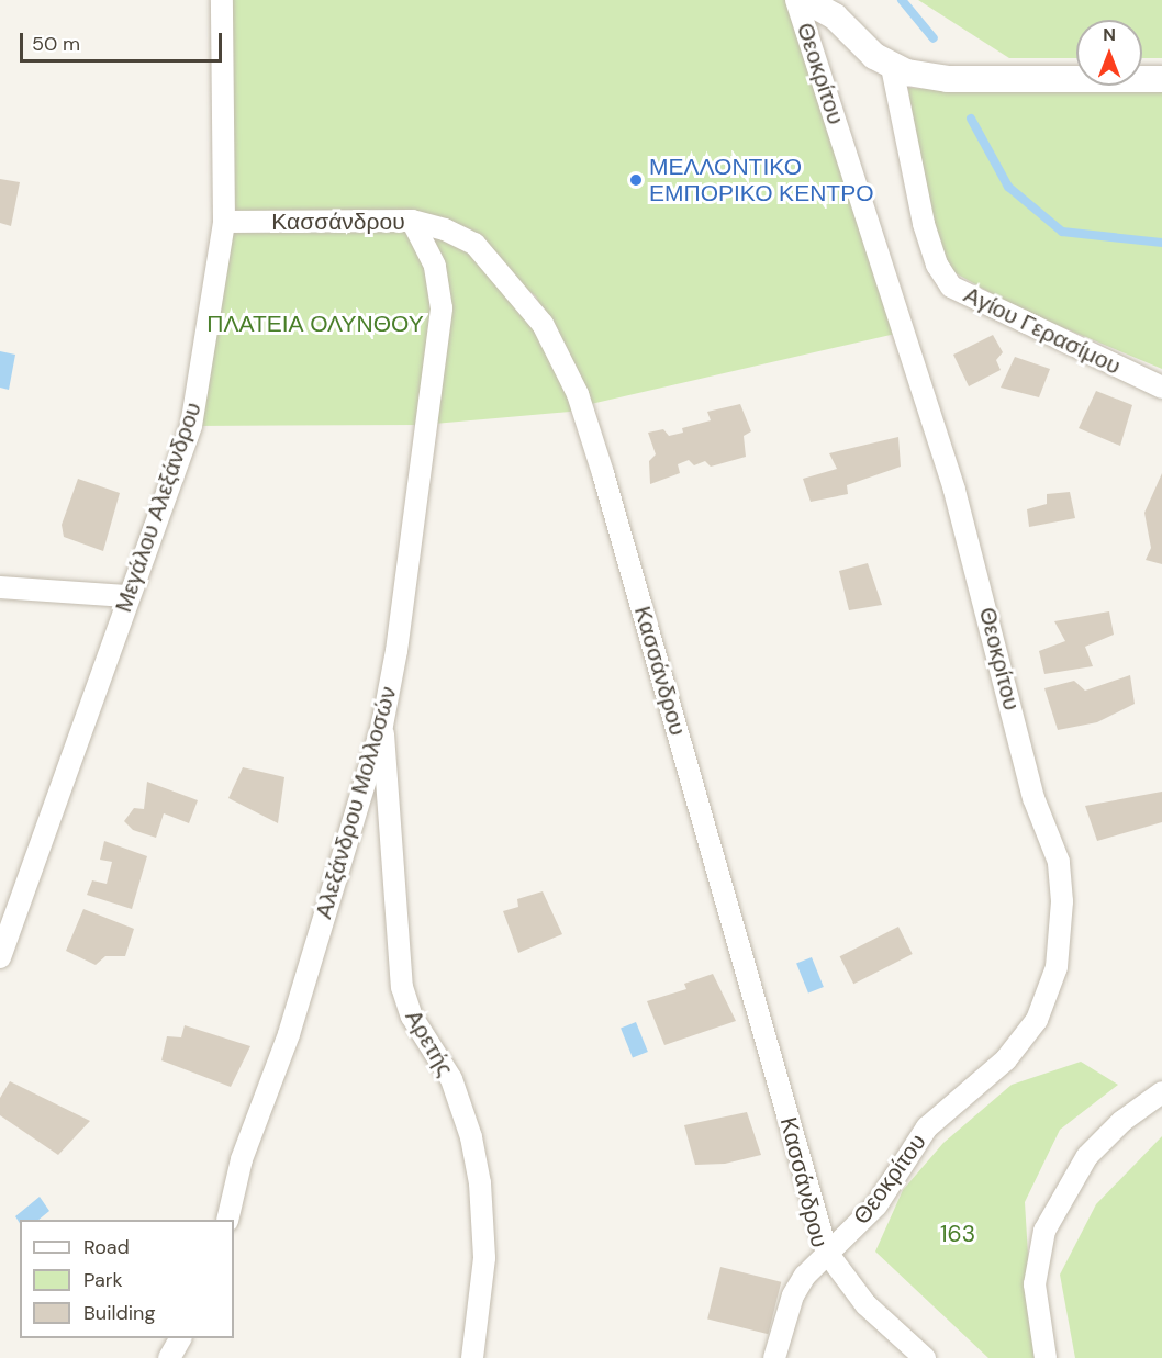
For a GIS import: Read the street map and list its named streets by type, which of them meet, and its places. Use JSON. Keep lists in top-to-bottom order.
{
  "streets": {
    "street": [
      "Θεοκρίτου",
      "Κασσάνδρου",
      "Αγίου Γερασίμου",
      "Μεγάλου Αλεξάνδρου",
      "Αλεξάνδρου Μολλοσών",
      "Αρετής"
    ]
  },
  "crossings": [
    ["Θεοκρίτου", "Κασσάνδρου"],
    ["Κασσάνδρου", "Μεγάλου Αλεξάνδρου"],
    ["Κασσάνδρου", "Αλεξάνδρου Μολλοσών"],
    ["Αλεξάνδρου Μολλοσών", "Αρετής"]
  ],
  "parks": ["ΠΛΑΤΕΙΑ ΟΛΥΝΘΟΥ", "163"],
  "places": ["ΜΕΛΛΟΝΤΙΚΟ ΕΜΠΟΡΙΚΟ ΚΕΝΤΡΟ"],
  "legend": ["Road", "Park", "Building"],
  "scale_bar": "50 m",
  "north": "top"
}
